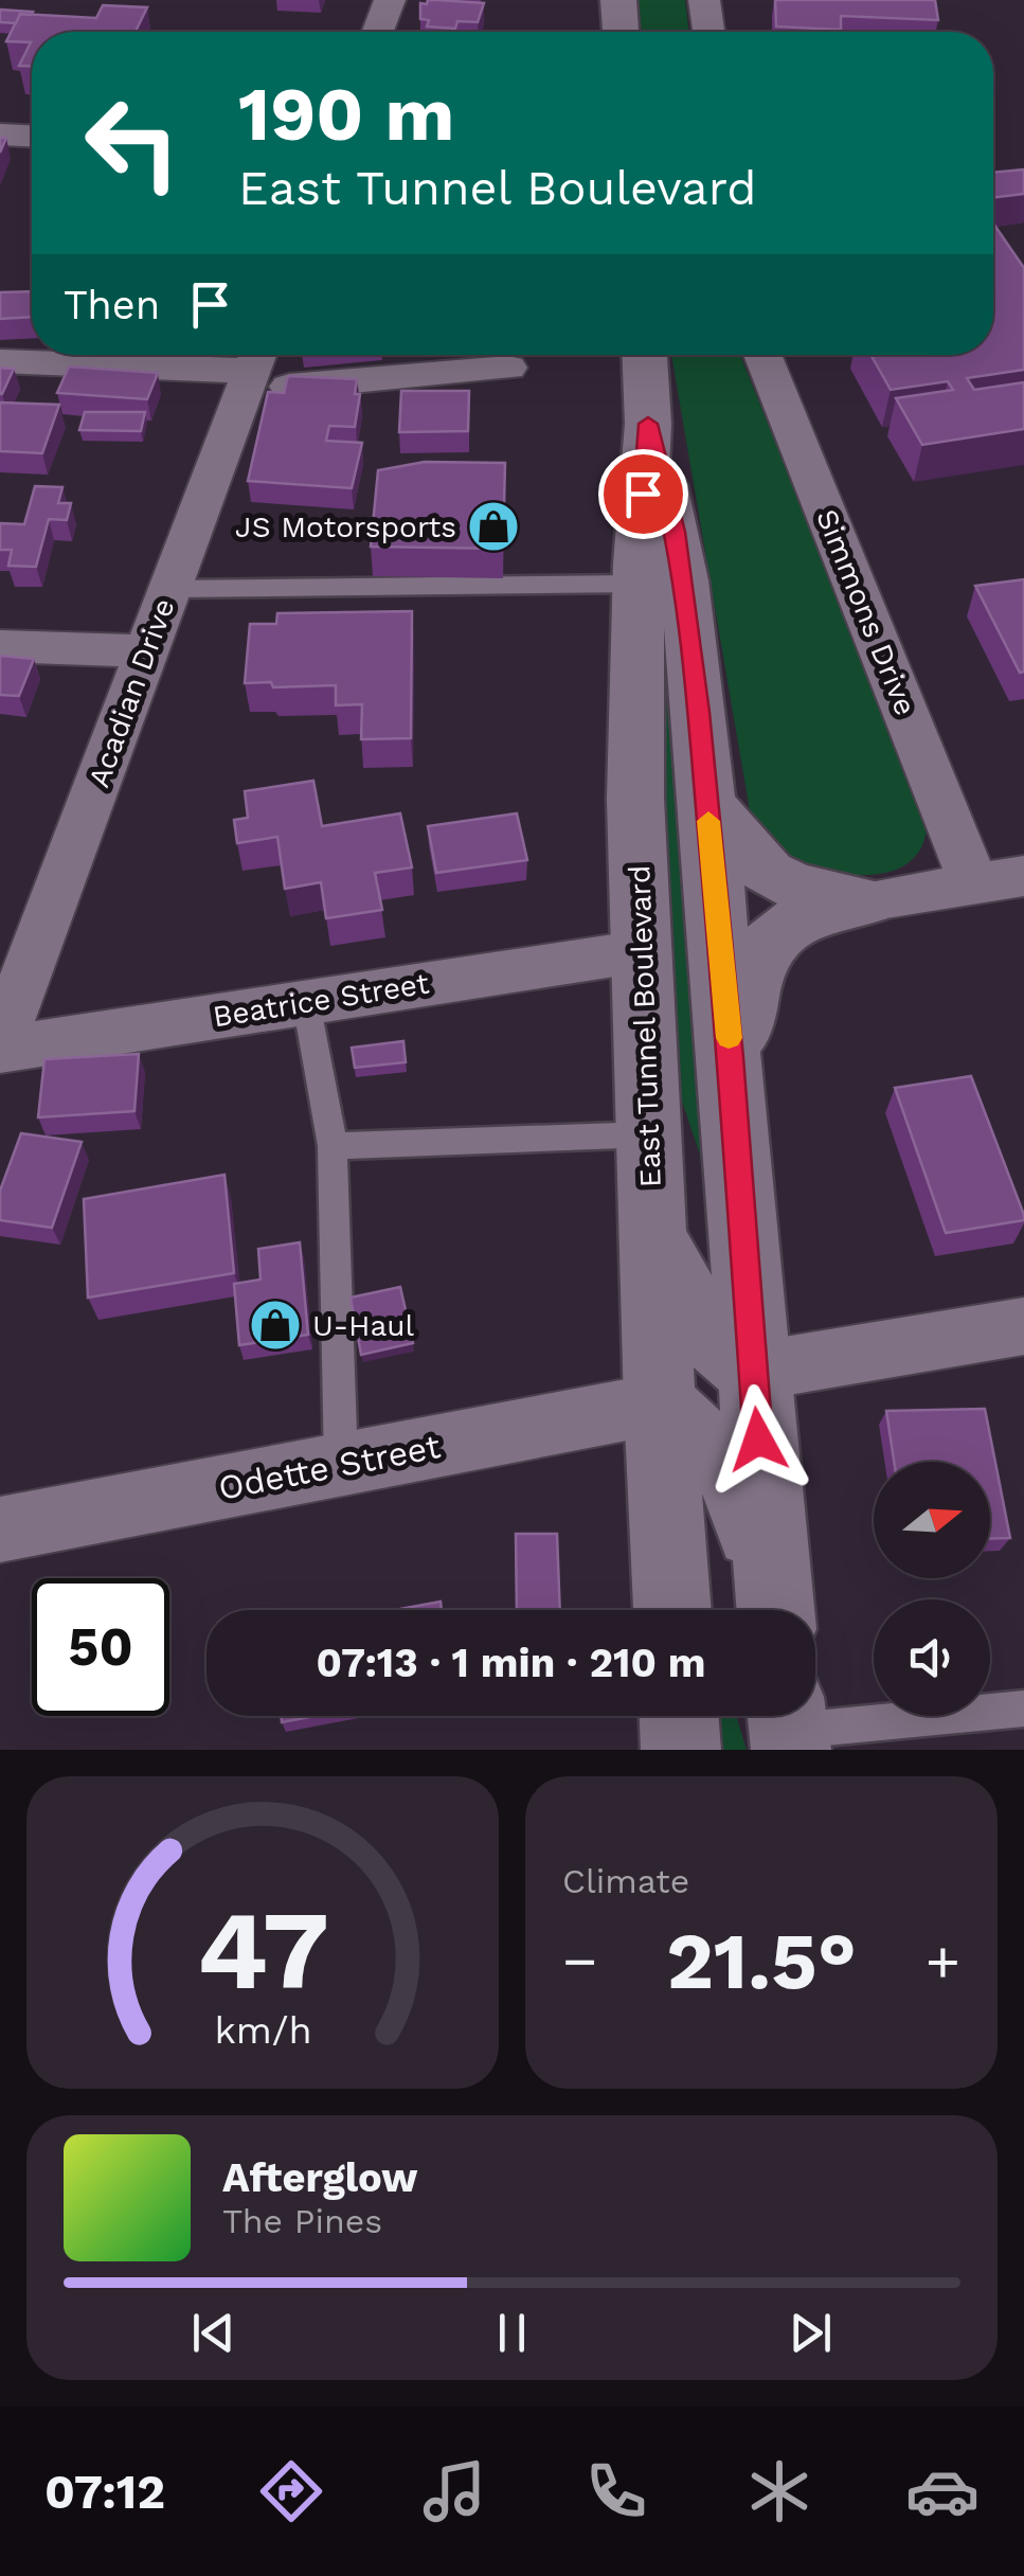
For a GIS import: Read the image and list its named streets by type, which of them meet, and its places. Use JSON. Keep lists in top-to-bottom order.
{
  "streets": {
    "main road": ["East Tunnel Boulevard"],
    "street": [
      "Simmons Drive",
      "Acadian Drive",
      "Beatrice Street",
      "Odette Street"
    ]
  },
  "crossings": [
    ["Acadian Drive", "Beatrice Street"],
    ["Beatrice Street", "East Tunnel Boulevard"],
    ["East Tunnel Boulevard", "Odette Street"]
  ],
  "places": {
    "shop": ["JS Motorsports", "U-Haul"]
  },
  "north": "right",
  "page": {
    "turn": ["190 m", "East Tunnel Boulevard"],
    "then": "Then",
    "limit": "50",
    "trip": "07:13 · 1 min · 210 m",
    "tile": "Climate",
    "heat": ["−", "21.5°", "+"],
    "song": ["Afterglow", "The Pines"],
    "tabs": "07:12",
    "gauge": ["47", "km/h"]
  }
}
